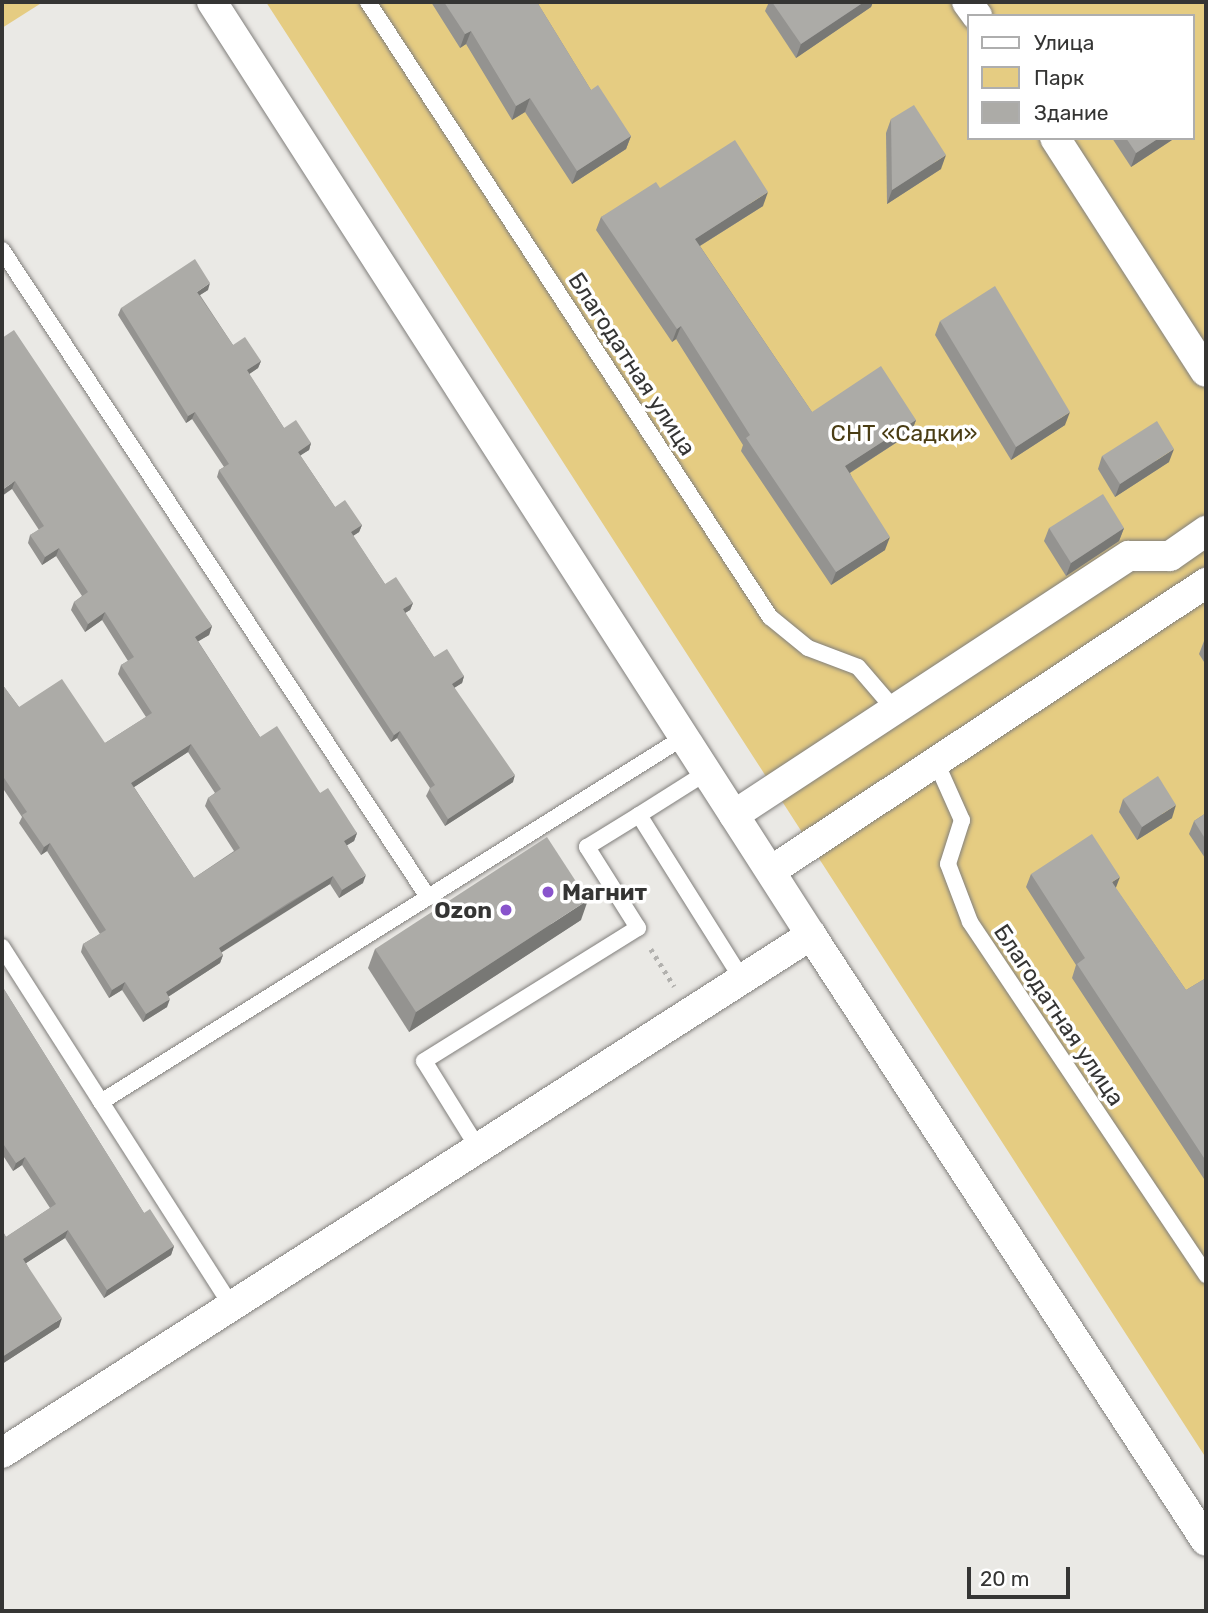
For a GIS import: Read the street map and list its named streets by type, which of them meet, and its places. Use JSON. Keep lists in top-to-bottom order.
{
  "streets": {
    "lane": ["Благодатная улица"]
  },
  "parks": ["СНТ «Садки»"],
  "places": ["Магнит", "Ozon"],
  "legend": ["Улица", "Парк", "Здание"],
  "scale_bar": "20 m"
}
